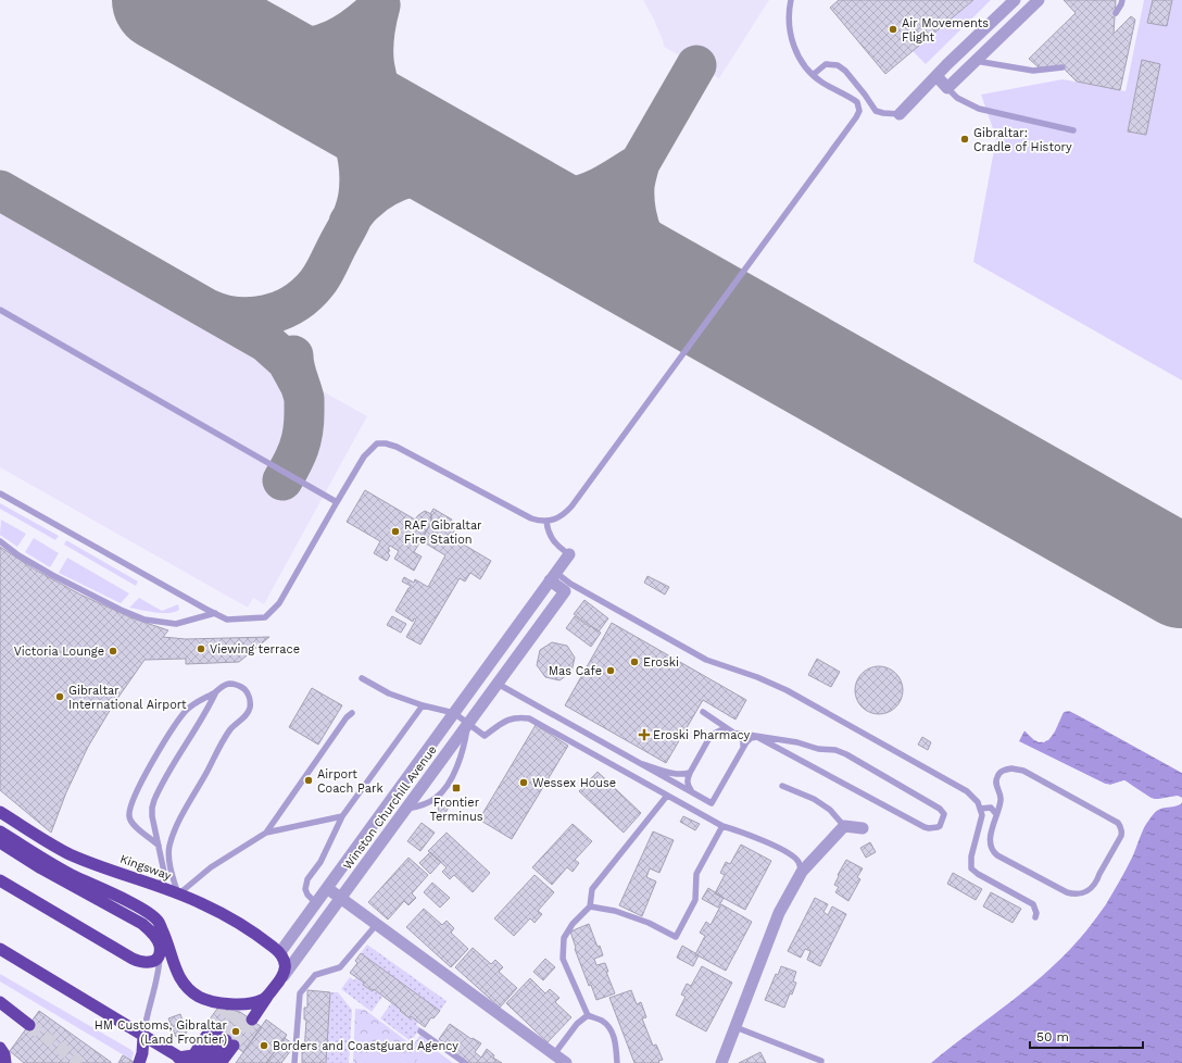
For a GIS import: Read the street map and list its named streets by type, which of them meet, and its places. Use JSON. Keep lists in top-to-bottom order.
{
  "streets": {
    "highway": ["Winston Churchill Avenue", "Kingsway"]
  },
  "crossings": [
    ["Winston Churchill Avenue", "Kingsway"]
  ],
  "places": {
    "other": [
      "Air Movements Flight",
      "Gibraltar: Cradle of History",
      "RAF Gibraltar Fire Station",
      "Viewing terrace",
      "Victoria Lounge",
      "Eroski",
      "Mas Cafe",
      "Gibraltar International Airport",
      "Airport Coach Park",
      "Wessex House",
      "HM Customs, Gibraltar (Land Frontier)",
      "Borders and Coastguard Agency"
    ],
    "health": ["Eroski Pharmacy"],
    "transit": ["Frontier Terminus"]
  },
  "scale_bar": "50 m"
}
